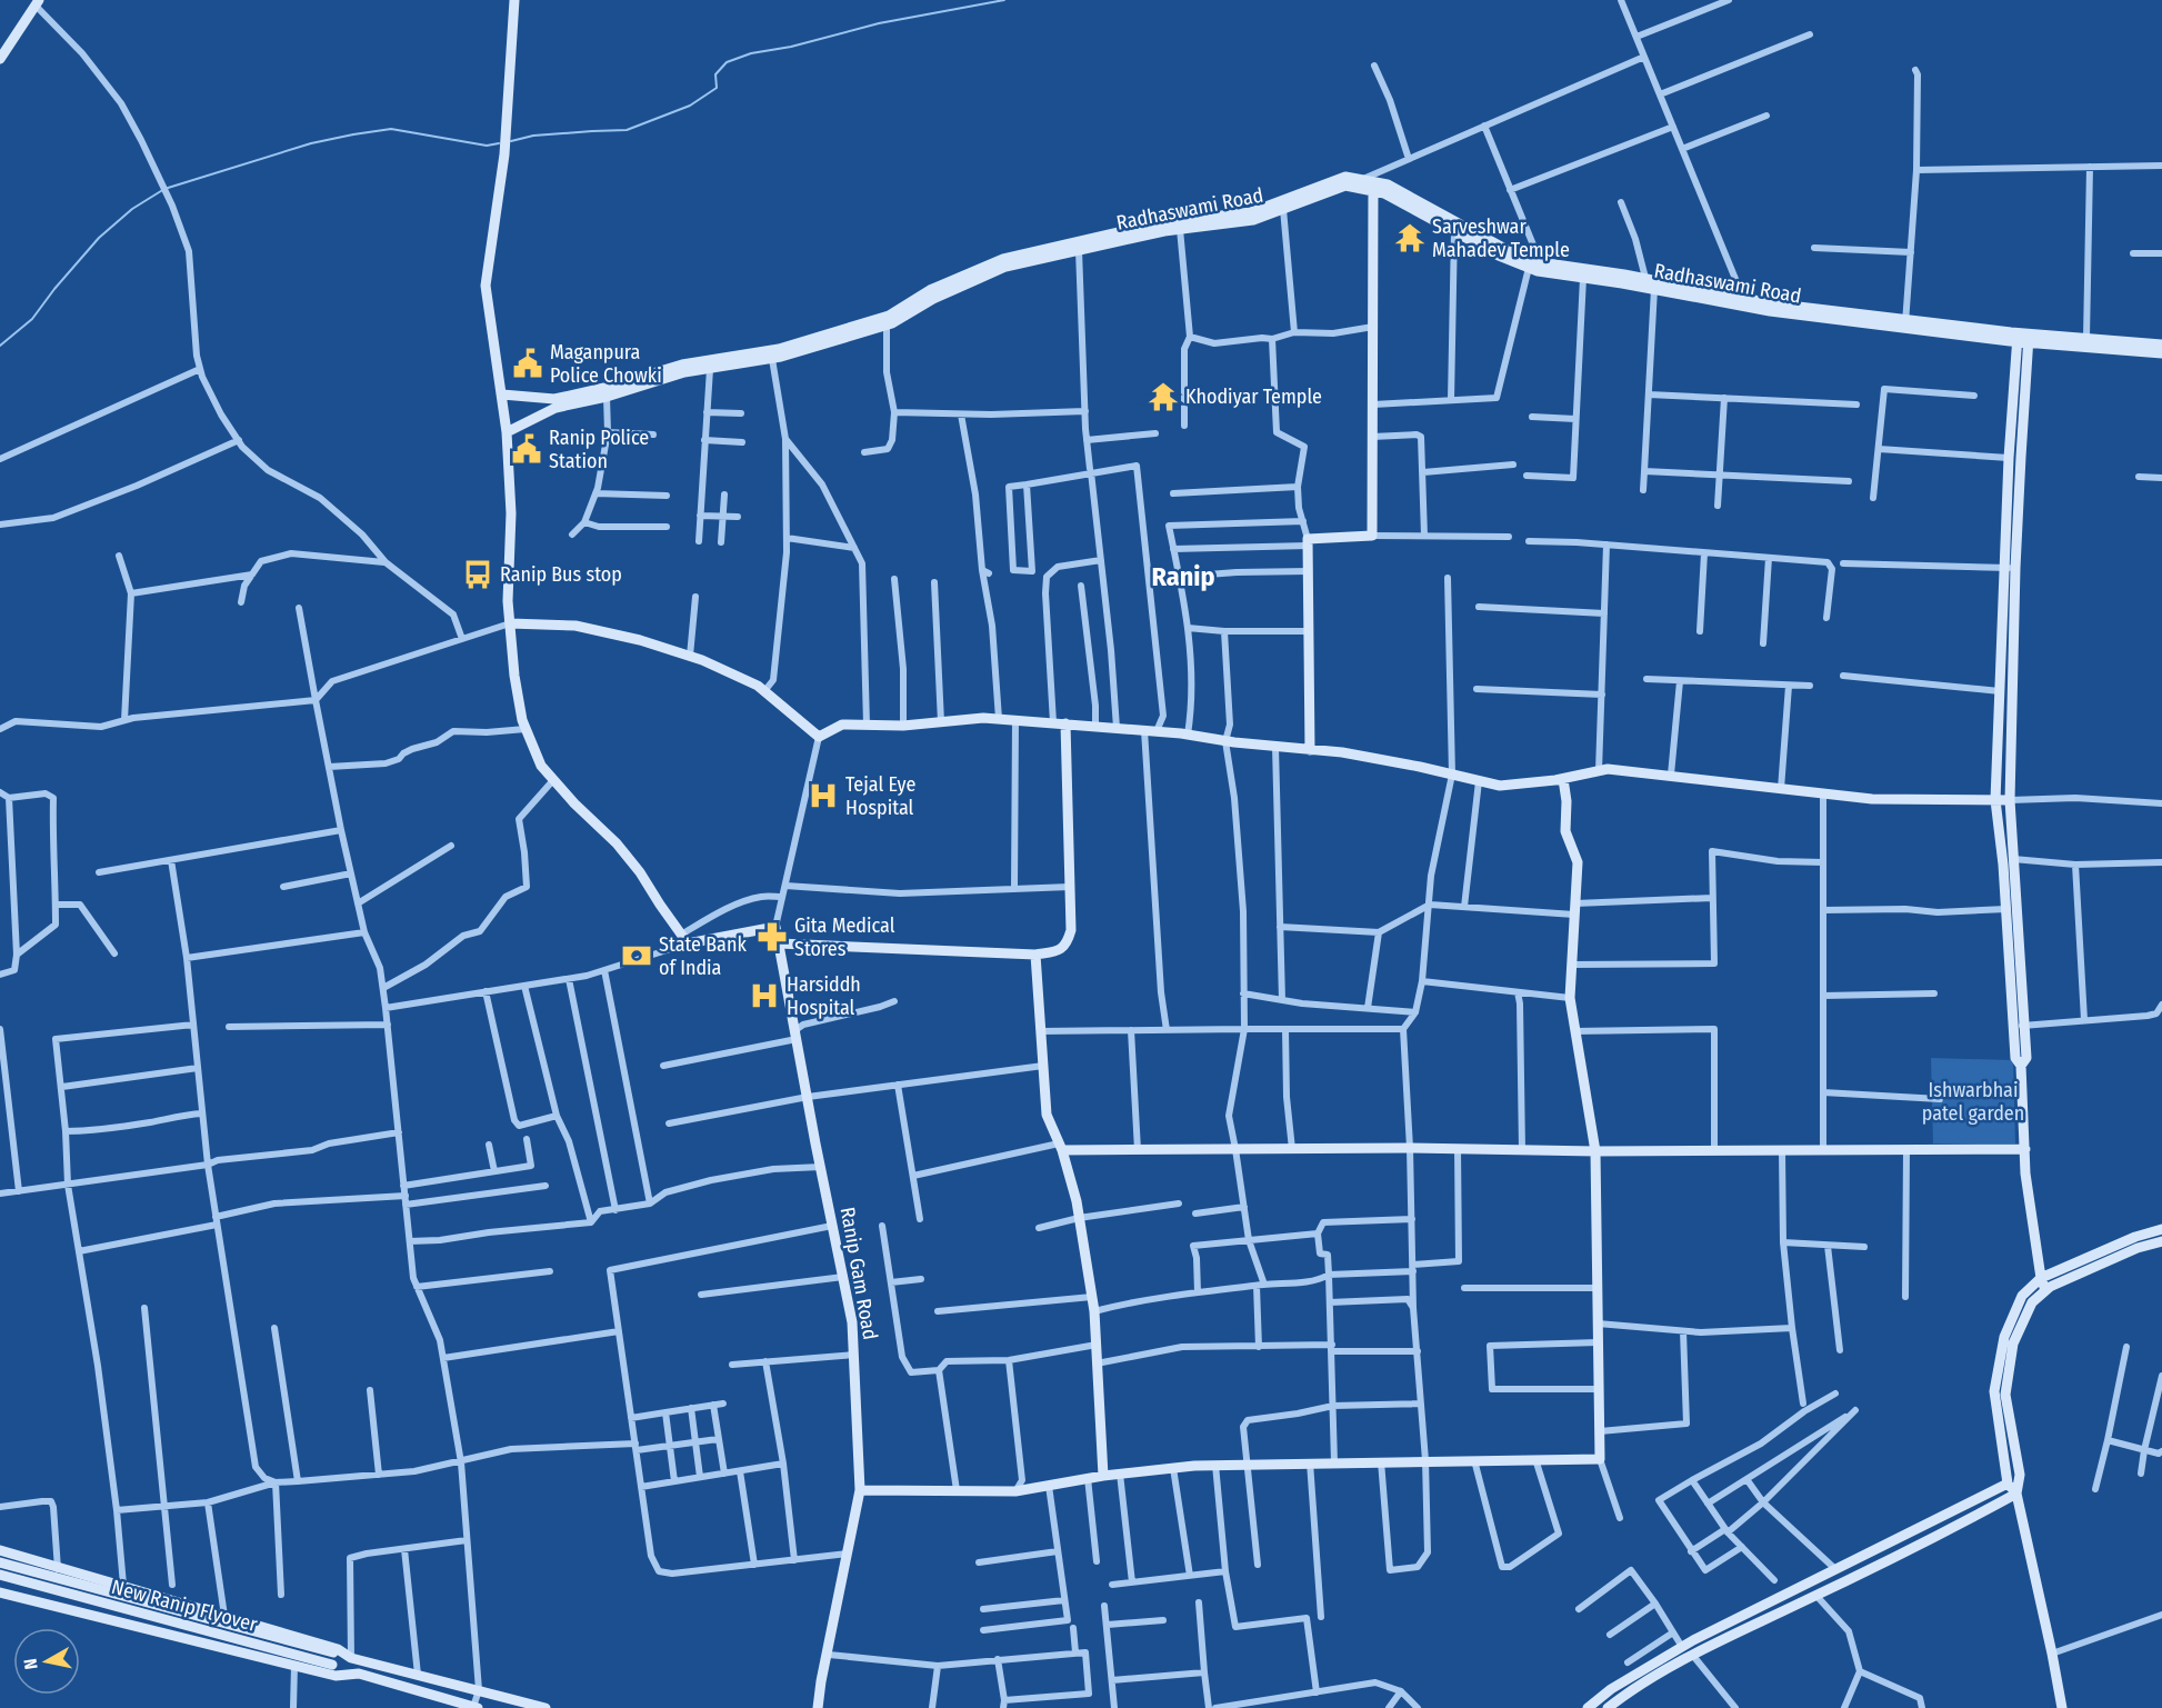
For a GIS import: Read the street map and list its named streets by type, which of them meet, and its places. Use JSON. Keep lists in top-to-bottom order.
{
  "streets": {
    "street": ["Radhaswami Road", "Ranip Gam Road", "New Ranip Flyover"]
  },
  "districts": ["Ranip"],
  "parks": ["Ishwarbhai patel garden"],
  "places": {
    "temple": ["Sarveshwar Mahadev Temple", "Khodiyar Temple"],
    "public building": ["Maganpura Police Chowki", "Ranip Police Station"],
    "bus stop": ["Ranip Bus stop"],
    "hospital": ["Tejal Eye Hospital", "Harsiddh Hospital"],
    "pharmacy": ["Gita Medical Stores"],
    "bank": ["State Bank of India"]
  },
  "north": "left"
}
